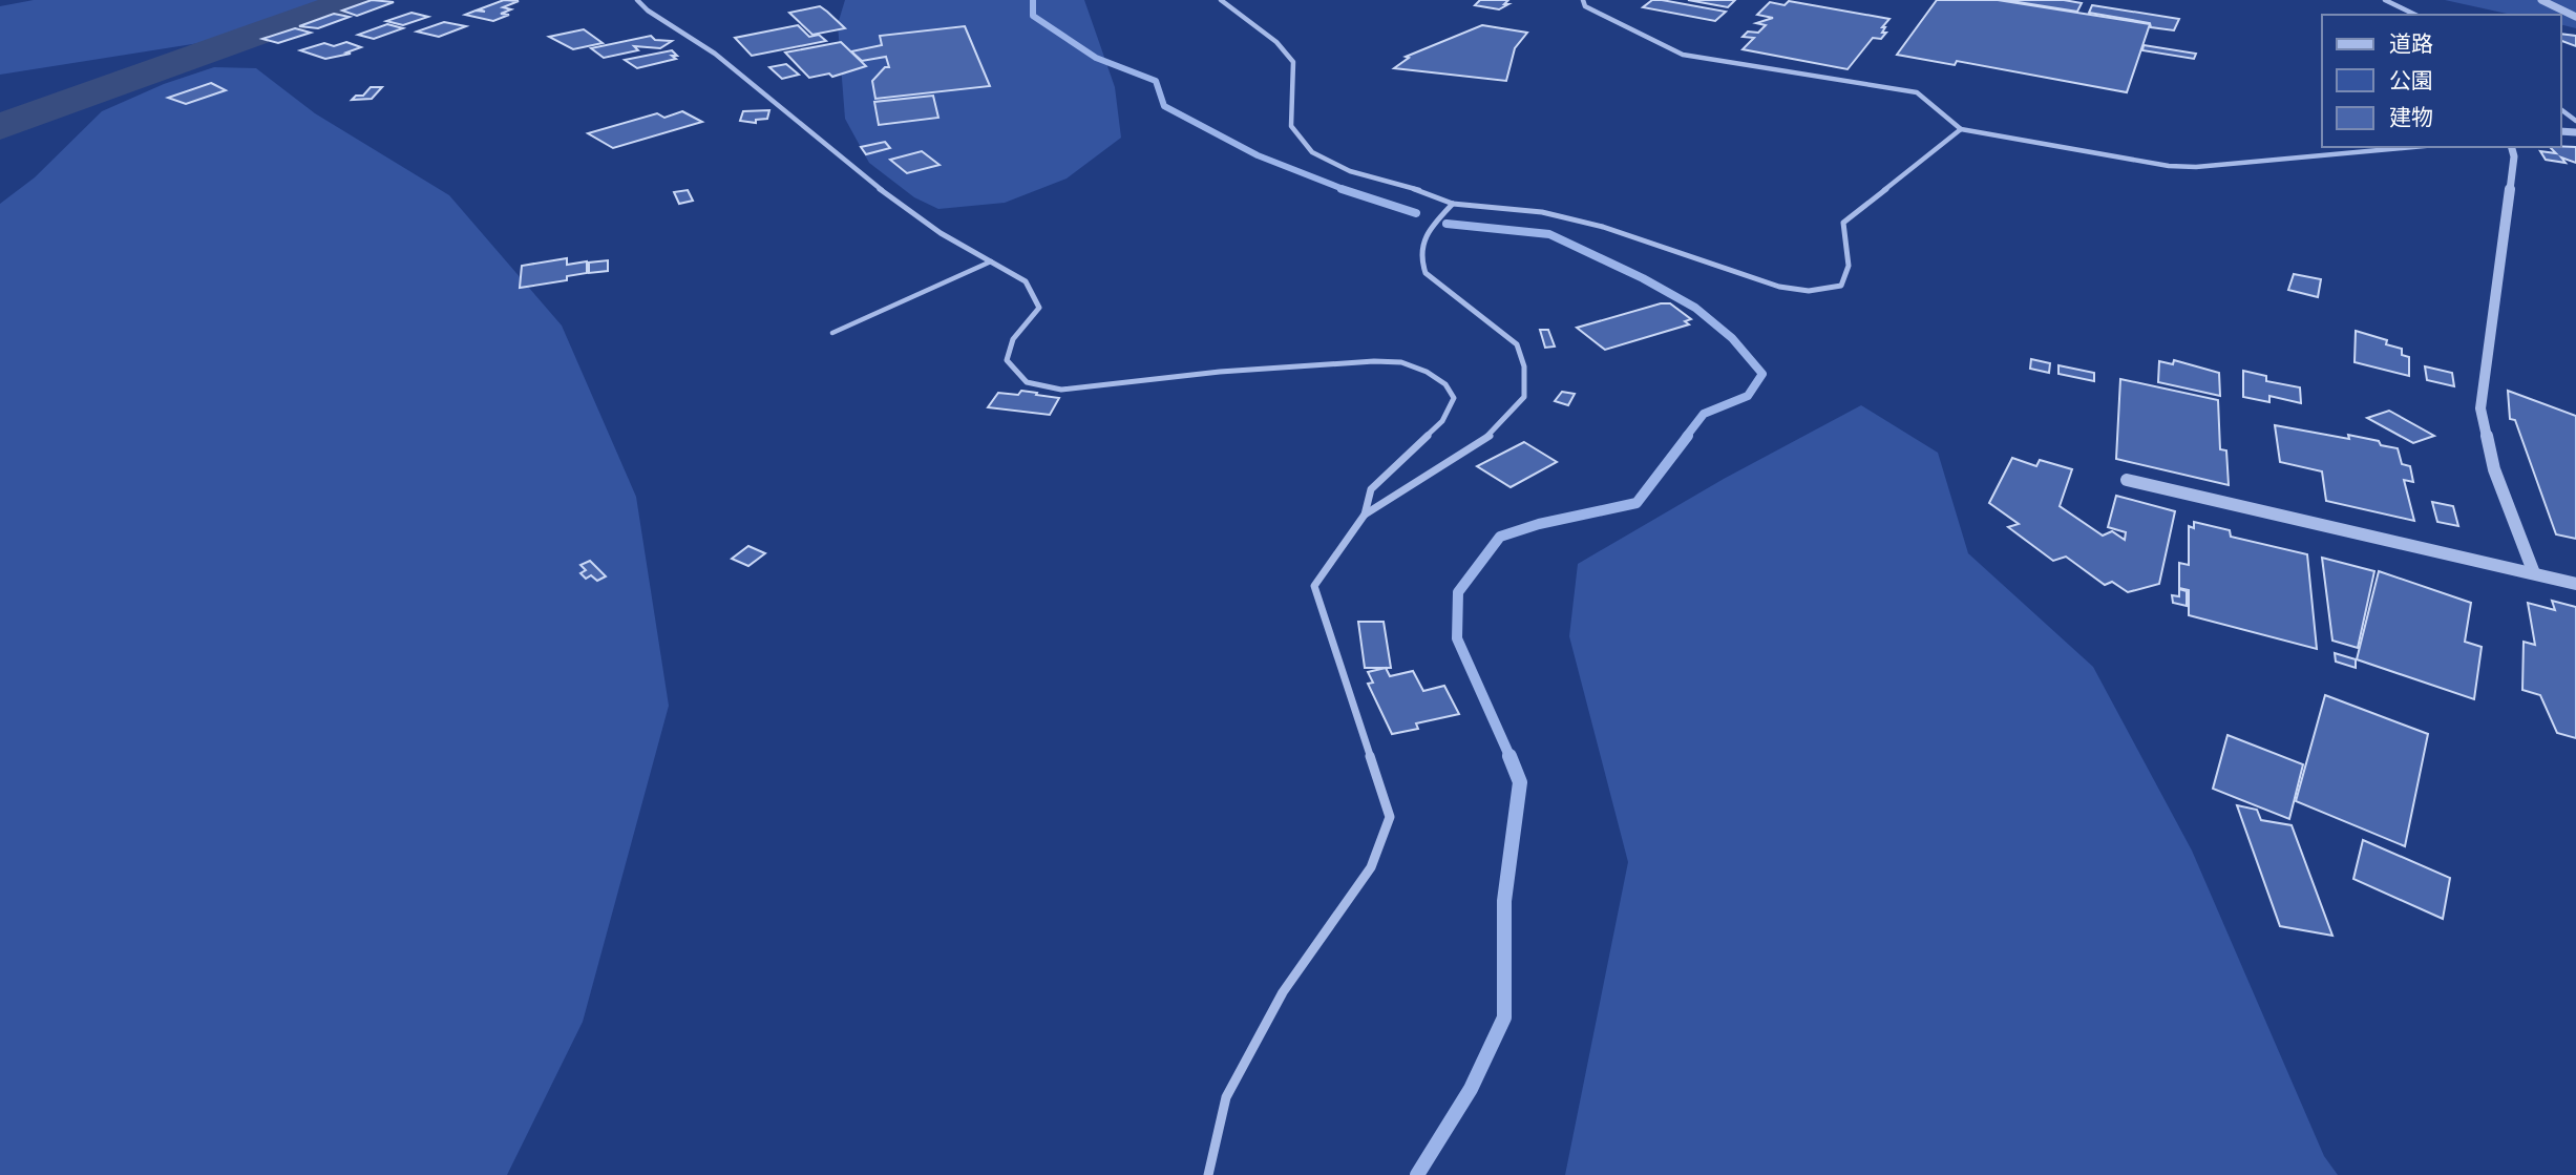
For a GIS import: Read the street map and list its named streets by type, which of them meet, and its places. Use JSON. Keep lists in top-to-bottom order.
{
  "legend": ["道路", "公園", "建物"]
}
